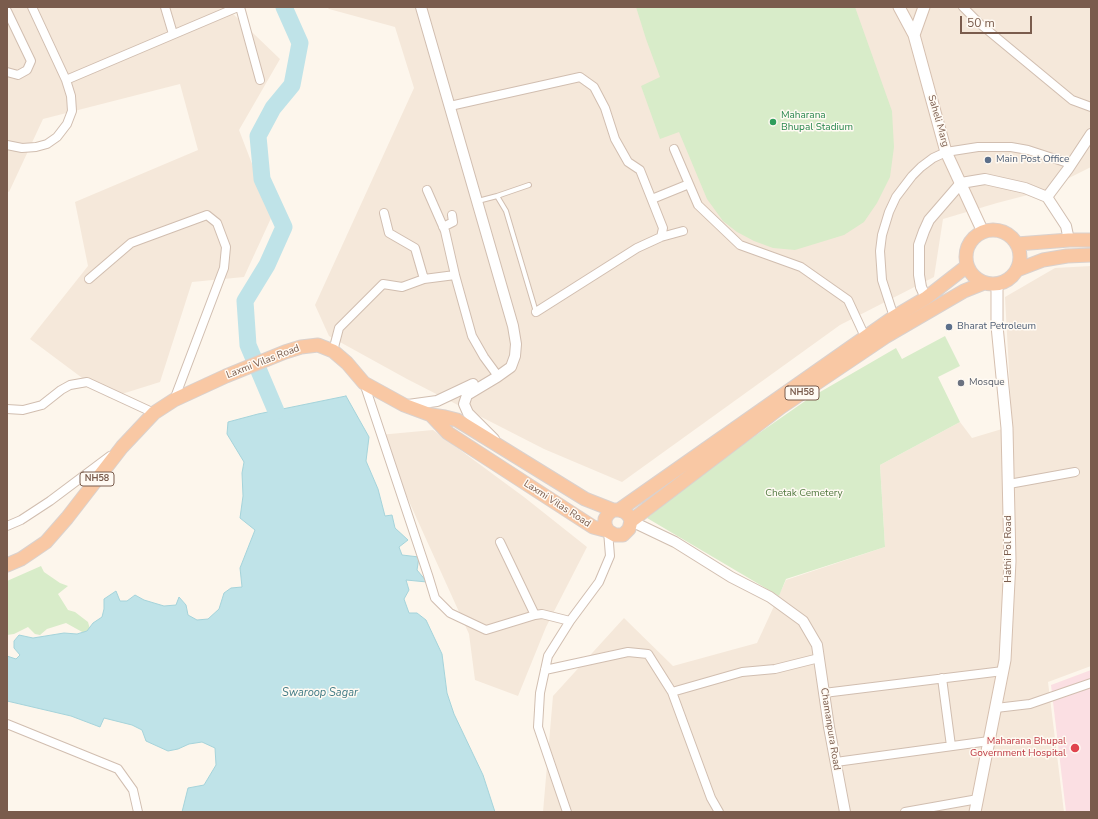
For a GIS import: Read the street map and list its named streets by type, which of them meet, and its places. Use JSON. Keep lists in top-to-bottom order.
{
  "streets": {
    "highway": ["Laxmi Vilas Road", "NH58"],
    "main road": ["Saheli Marg", "Hathi Pol Road"],
    "street": ["Chamanpura Road"]
  },
  "crossings": [
    ["Saheli Marg", "NH58"],
    ["Saheli Marg", "Hathi Pol Road"],
    ["Laxmi Vilas Road", "NH58"],
    ["Laxmi Vilas Road", "Chamanpura Road"],
    ["NH58", "Hathi Pol Road"],
    ["NH58", "Chamanpura Road"]
  ],
  "water": ["Swaroop Sagar"],
  "parks": ["Chetak Cemetery"],
  "places": [
    "Maharana Bhupal Stadium",
    "Main Post Office",
    "Bharat Petroleum",
    "Mosque",
    "Maharana Bhupal Government Hospital"
  ],
  "scale_bar": "50 m"
}
